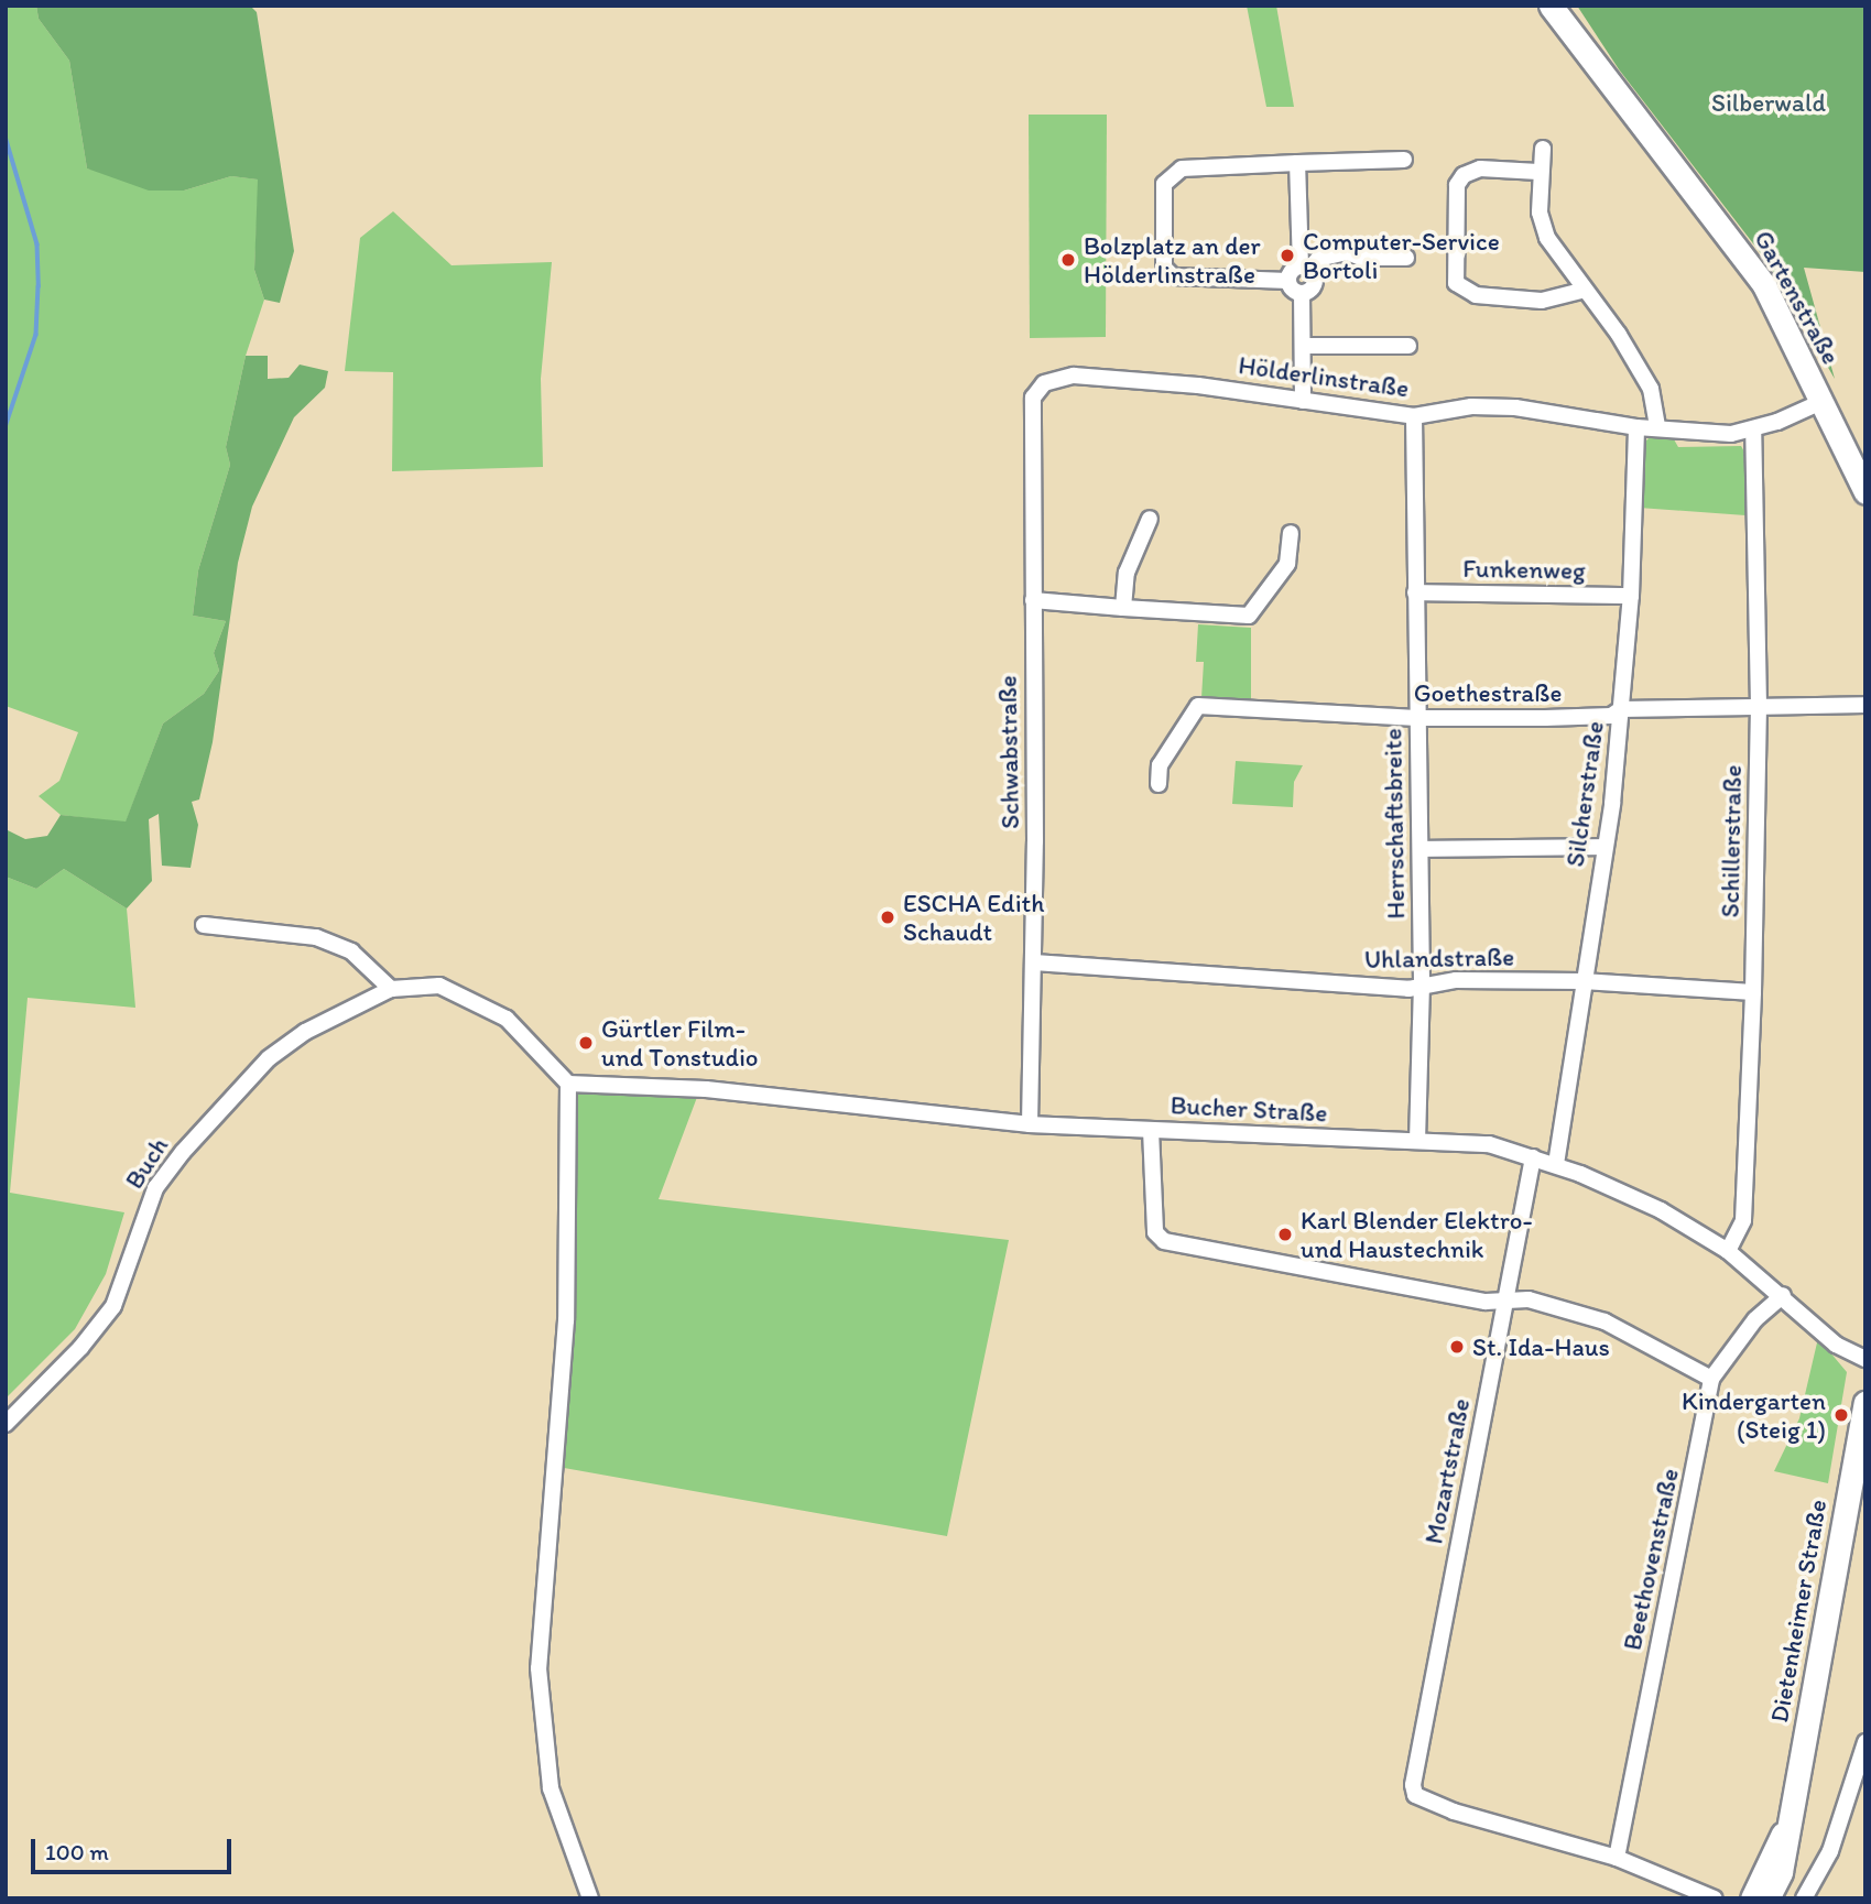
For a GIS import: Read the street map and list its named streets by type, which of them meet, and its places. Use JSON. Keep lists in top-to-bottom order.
{
  "streets": {
    "main road": ["Gartenstraße", "Dietenheimer Straße"],
    "street": [
      "Hölderlinstraße",
      "Funkenweg",
      "Goethestraße",
      "Schwabstraße",
      "Silcherstraße",
      "Herrschaftsbreite",
      "Schillerstraße",
      "Uhlandstraße",
      "Bucher Straße",
      "Buch",
      "Mozartstraße",
      "Beethovenstraße"
    ]
  },
  "crossings": [
    ["Gartenstraße", "Hölderlinstraße"],
    ["Hölderlinstraße", "Schwabstraße"],
    ["Hölderlinstraße", "Silcherstraße"],
    ["Hölderlinstraße", "Herrschaftsbreite"],
    ["Hölderlinstraße", "Schillerstraße"],
    ["Funkenweg", "Silcherstraße"],
    ["Funkenweg", "Herrschaftsbreite"],
    ["Goethestraße", "Silcherstraße"],
    ["Goethestraße", "Herrschaftsbreite"],
    ["Goethestraße", "Schillerstraße"],
    ["Schwabstraße", "Uhlandstraße"],
    ["Schwabstraße", "Bucher Straße"],
    ["Silcherstraße", "Uhlandstraße"],
    ["Silcherstraße", "Bucher Straße"],
    ["Herrschaftsbreite", "Uhlandstraße"],
    ["Herrschaftsbreite", "Bucher Straße"],
    ["Schillerstraße", "Uhlandstraße"],
    ["Schillerstraße", "Bucher Straße"],
    ["Bucher Straße", "Buch"],
    ["Bucher Straße", "Mozartstraße"],
    ["Bucher Straße", "Beethovenstraße"],
    ["Mozartstraße", "Beethovenstraße"]
  ],
  "parks": ["Silberwald"],
  "places": [
    "Computer-Service Bortoli",
    "Bolzplatz an der Hölderlinstraße",
    "ESCHA Edith Schaudt",
    "Gürtler Film- und Tonstudio",
    "Karl Blender Elektro- und Haustechnik",
    "St. Ida-Haus",
    "Kindergarten (Steig 1)"
  ],
  "scale_bar": "100 m"
}
